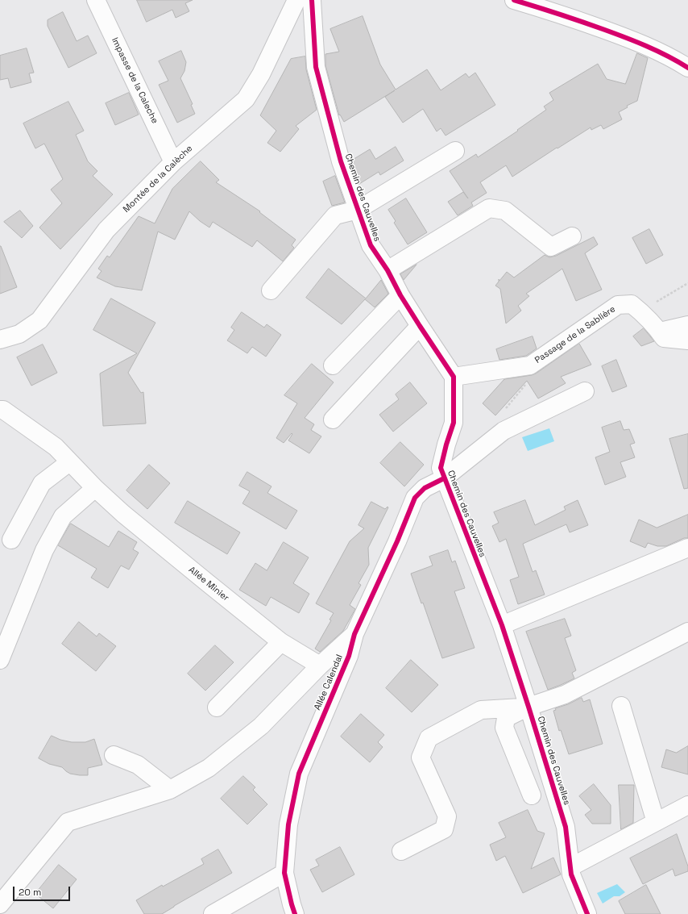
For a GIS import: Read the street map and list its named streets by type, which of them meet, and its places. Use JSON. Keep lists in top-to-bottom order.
{
  "streets": {
    "street": [
      "Impasse de la Caleche",
      "Montée de la Calèche",
      "Chemin des Cauvelles",
      "Passage de la Sablière",
      "Allée Minier",
      "Allée Calendal"
    ]
  },
  "crossings": [
    ["Impasse de la Caleche", "Montée de la Calèche"],
    ["Chemin des Cauvelles", "Passage de la Sablière"],
    ["Chemin des Cauvelles", "Allée Calendal"]
  ],
  "scale_bar": "20 m"
}
